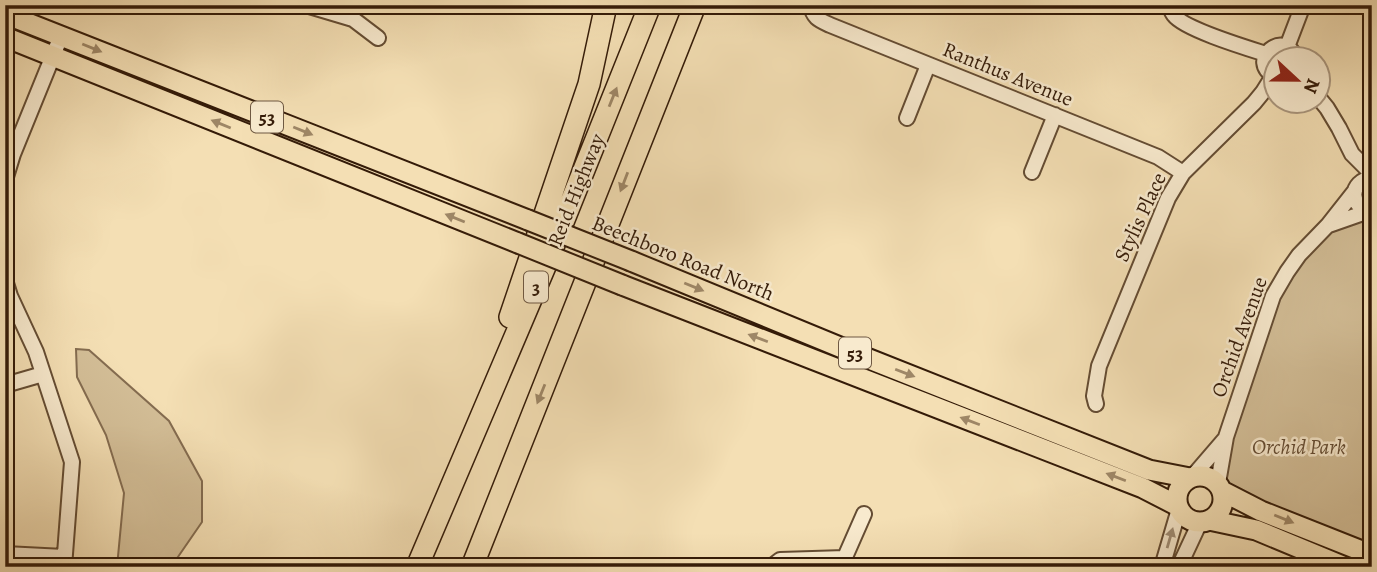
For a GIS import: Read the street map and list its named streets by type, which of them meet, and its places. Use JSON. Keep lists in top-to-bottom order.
{
  "streets": {
    "highway": ["Reid Highway", "3"],
    "main road": ["53", "Beechboro Road North"],
    "street": ["Ranthus Avenue", "Stylis Place", "Orchid Avenue"]
  },
  "crossings": [
    ["Ranthus Avenue", "Stylis Place"],
    ["53", "Beechboro Road North"],
    ["53", "Orchid Avenue"],
    ["Beechboro Road North", "Orchid Avenue"]
  ],
  "parks": ["Orchid Park"],
  "north": "right"
}
